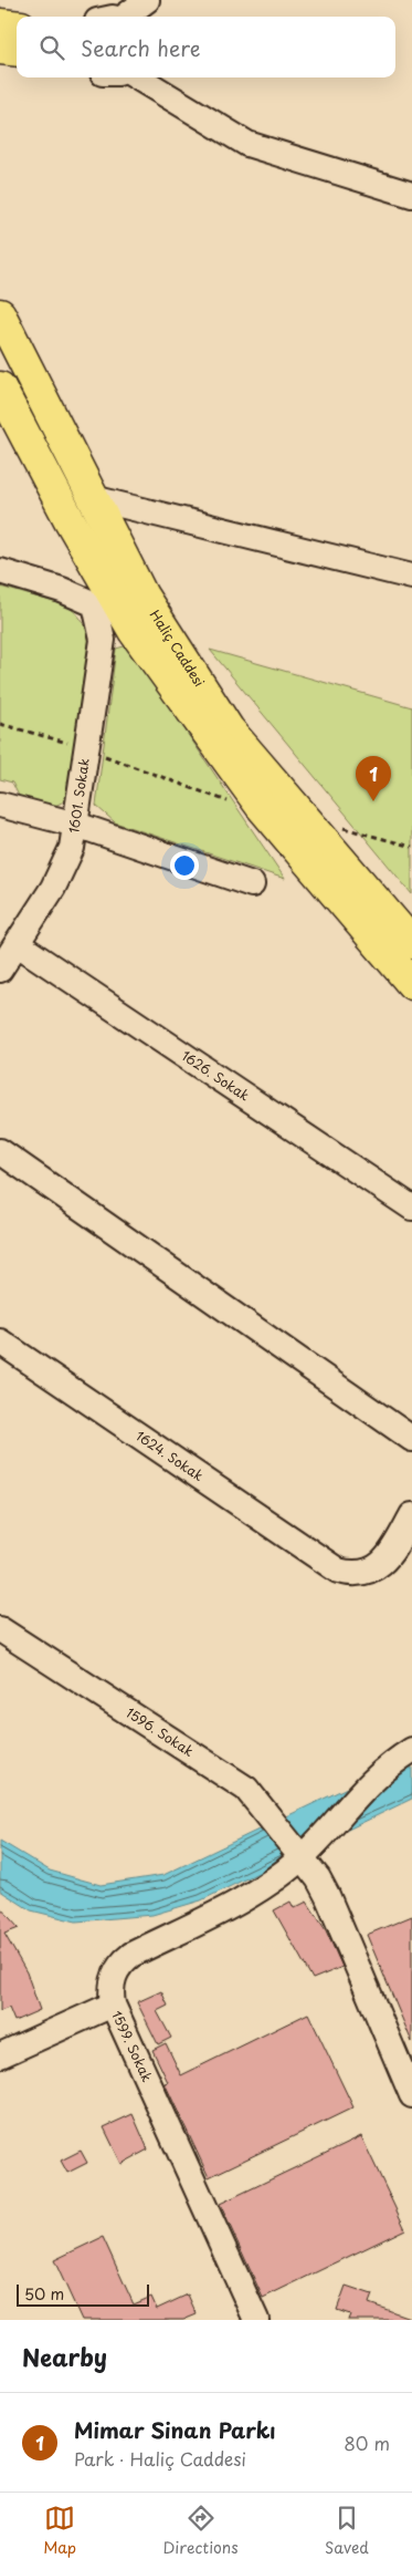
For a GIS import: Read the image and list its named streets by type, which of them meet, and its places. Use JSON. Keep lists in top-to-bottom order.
{
  "streets": {
    "main road": ["Haliç Caddesi"],
    "street": [
      "1601. Sokak",
      "1626. Sokak",
      "1624. Sokak",
      "1596. Sokak",
      "1599. Sokak"
    ]
  },
  "crossings": [
    ["Haliç Caddesi", "1601. Sokak"],
    ["1601. Sokak", "1626. Sokak"],
    ["1596. Sokak", "1599. Sokak"]
  ],
  "scale_bar": "50 m",
  "page": {
    "search": "Search here",
    "pins": "1",
    "scale": "50 m",
    "heading": "Nearby",
    "list": [
      {
        "mark": "1",
        "name": "Mimar Sinan Parkı",
        "note": "Park · Haliç Caddesi",
        "value": "80 m"
      }
    ],
    "nav": ["Map", "Directions", "Saved"]
  }
}
